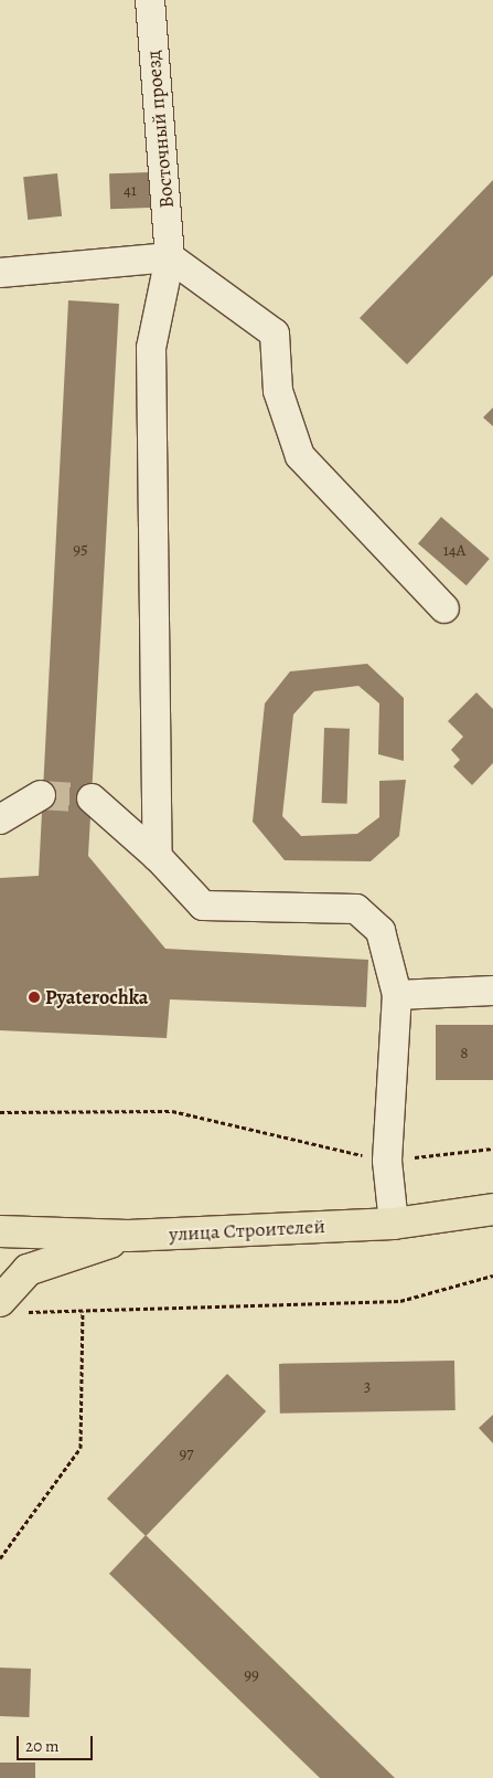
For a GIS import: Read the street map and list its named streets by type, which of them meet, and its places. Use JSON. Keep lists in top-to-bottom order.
{
  "streets": {
    "main road": ["улица Строителей"],
    "street": ["Восточный проезд"]
  },
  "places": ["Pyaterochka"],
  "house_numbers": [
    "41",
    "95",
    "14А",
    "8",
    "3",
    "97",
    "99"
  ],
  "scale_bar": "20 m"
}
